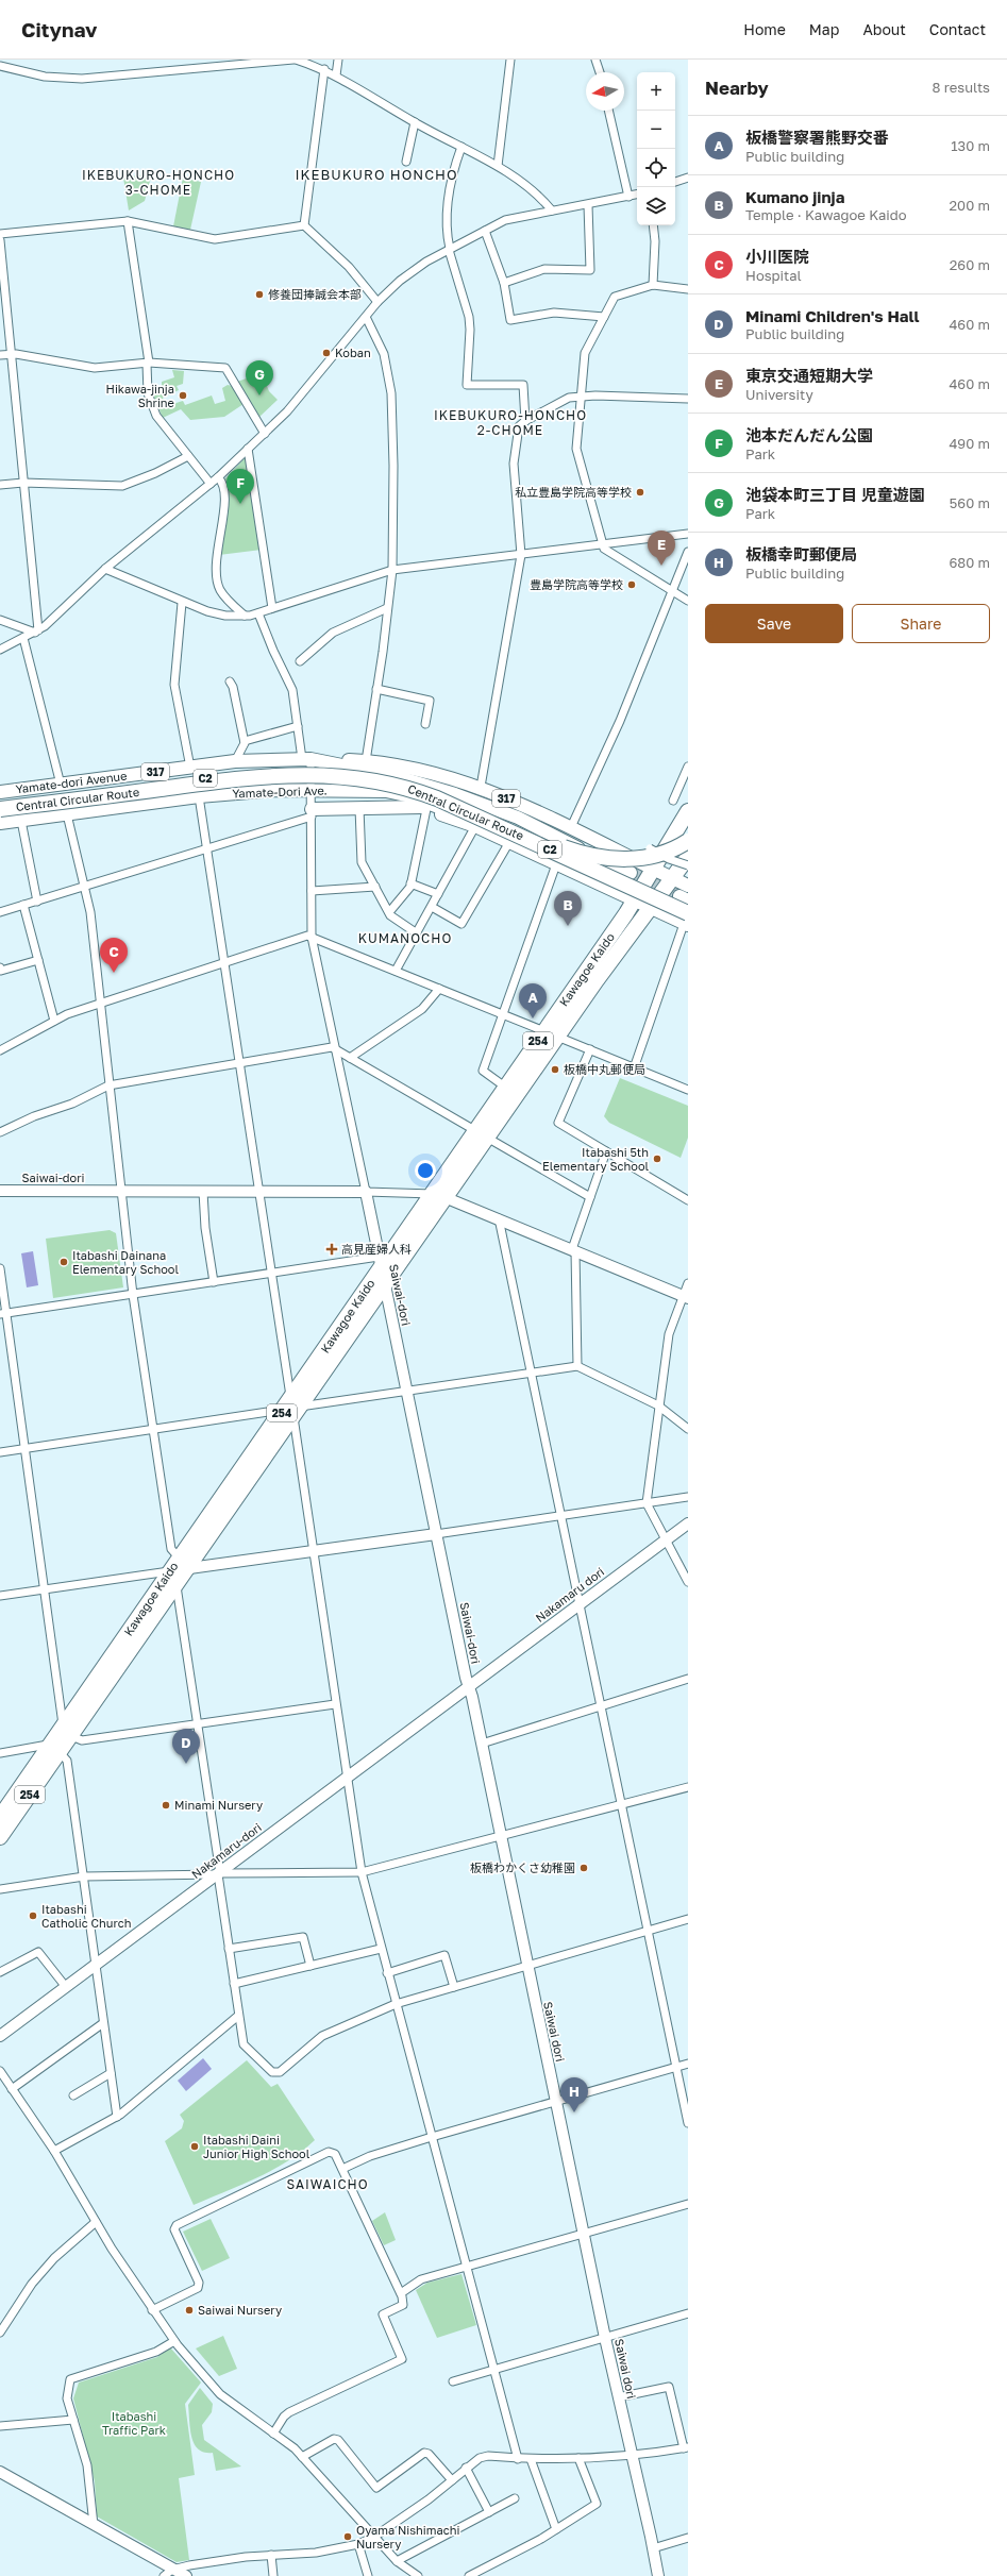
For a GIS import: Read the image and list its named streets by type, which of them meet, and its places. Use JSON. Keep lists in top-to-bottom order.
{
  "streets": {
    "highway": [
      "C2",
      "Central Circular Route",
      "Kawagoe Kaido",
      "254"
    ],
    "main road": ["317", "Yamate-dori Avenue", "Yamate-Dori Ave."],
    "street": [
      "Saiwai-dori",
      "Nakamaru dori",
      "Nakamaru-dori",
      "Saiwai dori"
    ]
  },
  "crossings": [
    ["317", "Yamate-dori Avenue"],
    ["317", "Kawagoe Kaido"],
    ["Kawagoe Kaido", "Saiwai-dori"],
    ["Saiwai-dori", "Nakamaru dori"],
    ["Saiwai-dori", "Nakamaru-dori"],
    ["Saiwai-dori", "Saiwai dori"],
    ["Nakamaru dori", "Nakamaru-dori"],
    ["Nakamaru dori", "Saiwai dori"],
    ["Nakamaru-dori", "Saiwai dori"]
  ],
  "districts": [
    "IKEBUKURO HONCHO",
    "IKEBUKURO-HONCHO 3-CHOME",
    "IKEBUKURO-HONCHO 2-CHOME",
    "KUMANOCHO",
    "SAIWAICHO"
  ],
  "parks": ["Itabashi Traffic Park"],
  "places": {
    "other": [
      "修養団捧誠会本部",
      "Koban",
      "Hikawa-jinja Shrine",
      "私立豊島学院高等学校",
      "豊島学院高等学校",
      "板橋中丸郵便局",
      "Itabashi 5th Elementary School",
      "Itabashi Dainana Elementary School",
      "Minami Nursery",
      "板橋わかくさ幼稚園",
      "Itabashi Catholic Church",
      "Itabashi Daini Junior High School",
      "Saiwai Nursery",
      "Oyama Nishimachi Nursery"
    ],
    "health": ["高見産婦人科"]
  },
  "north": "left",
  "page": {
    "header": "Citynav",
    "nav": [
      "Home",
      "Map",
      "About",
      "Contact"
    ],
    "heading": ["Nearby", "8 results"],
    "map_buttons": ["+", "−"],
    "list": [
      {
        "mark": "A",
        "name": "板橋警察署熊野交番",
        "note": "Public building",
        "value": "130 m"
      },
      {
        "mark": "B",
        "name": "Kumano jinja",
        "note": "Temple · Kawagoe Kaido",
        "value": "200 m"
      },
      {
        "mark": "C",
        "name": "小川医院",
        "note": "Hospital",
        "value": "260 m"
      },
      {
        "mark": "D",
        "name": "Minami Children's Hall",
        "note": "Public building",
        "value": "460 m"
      },
      {
        "mark": "E",
        "name": "東京交通短期大学",
        "note": "University",
        "value": "460 m"
      },
      {
        "mark": "F",
        "name": "池本だんだん公園",
        "note": "Park",
        "value": "490 m"
      },
      {
        "mark": "G",
        "name": "池袋本町三丁目 児童遊園",
        "note": "Park",
        "value": "560 m"
      },
      {
        "mark": "H",
        "name": "板橋幸町郵便局",
        "note": "Public building",
        "value": "680 m"
      }
    ],
    "pins": [
      "G",
      "F",
      "E",
      "B",
      "C",
      "A",
      "D",
      "H"
    ],
    "buttons": ["Save", "Share"]
  }
}
